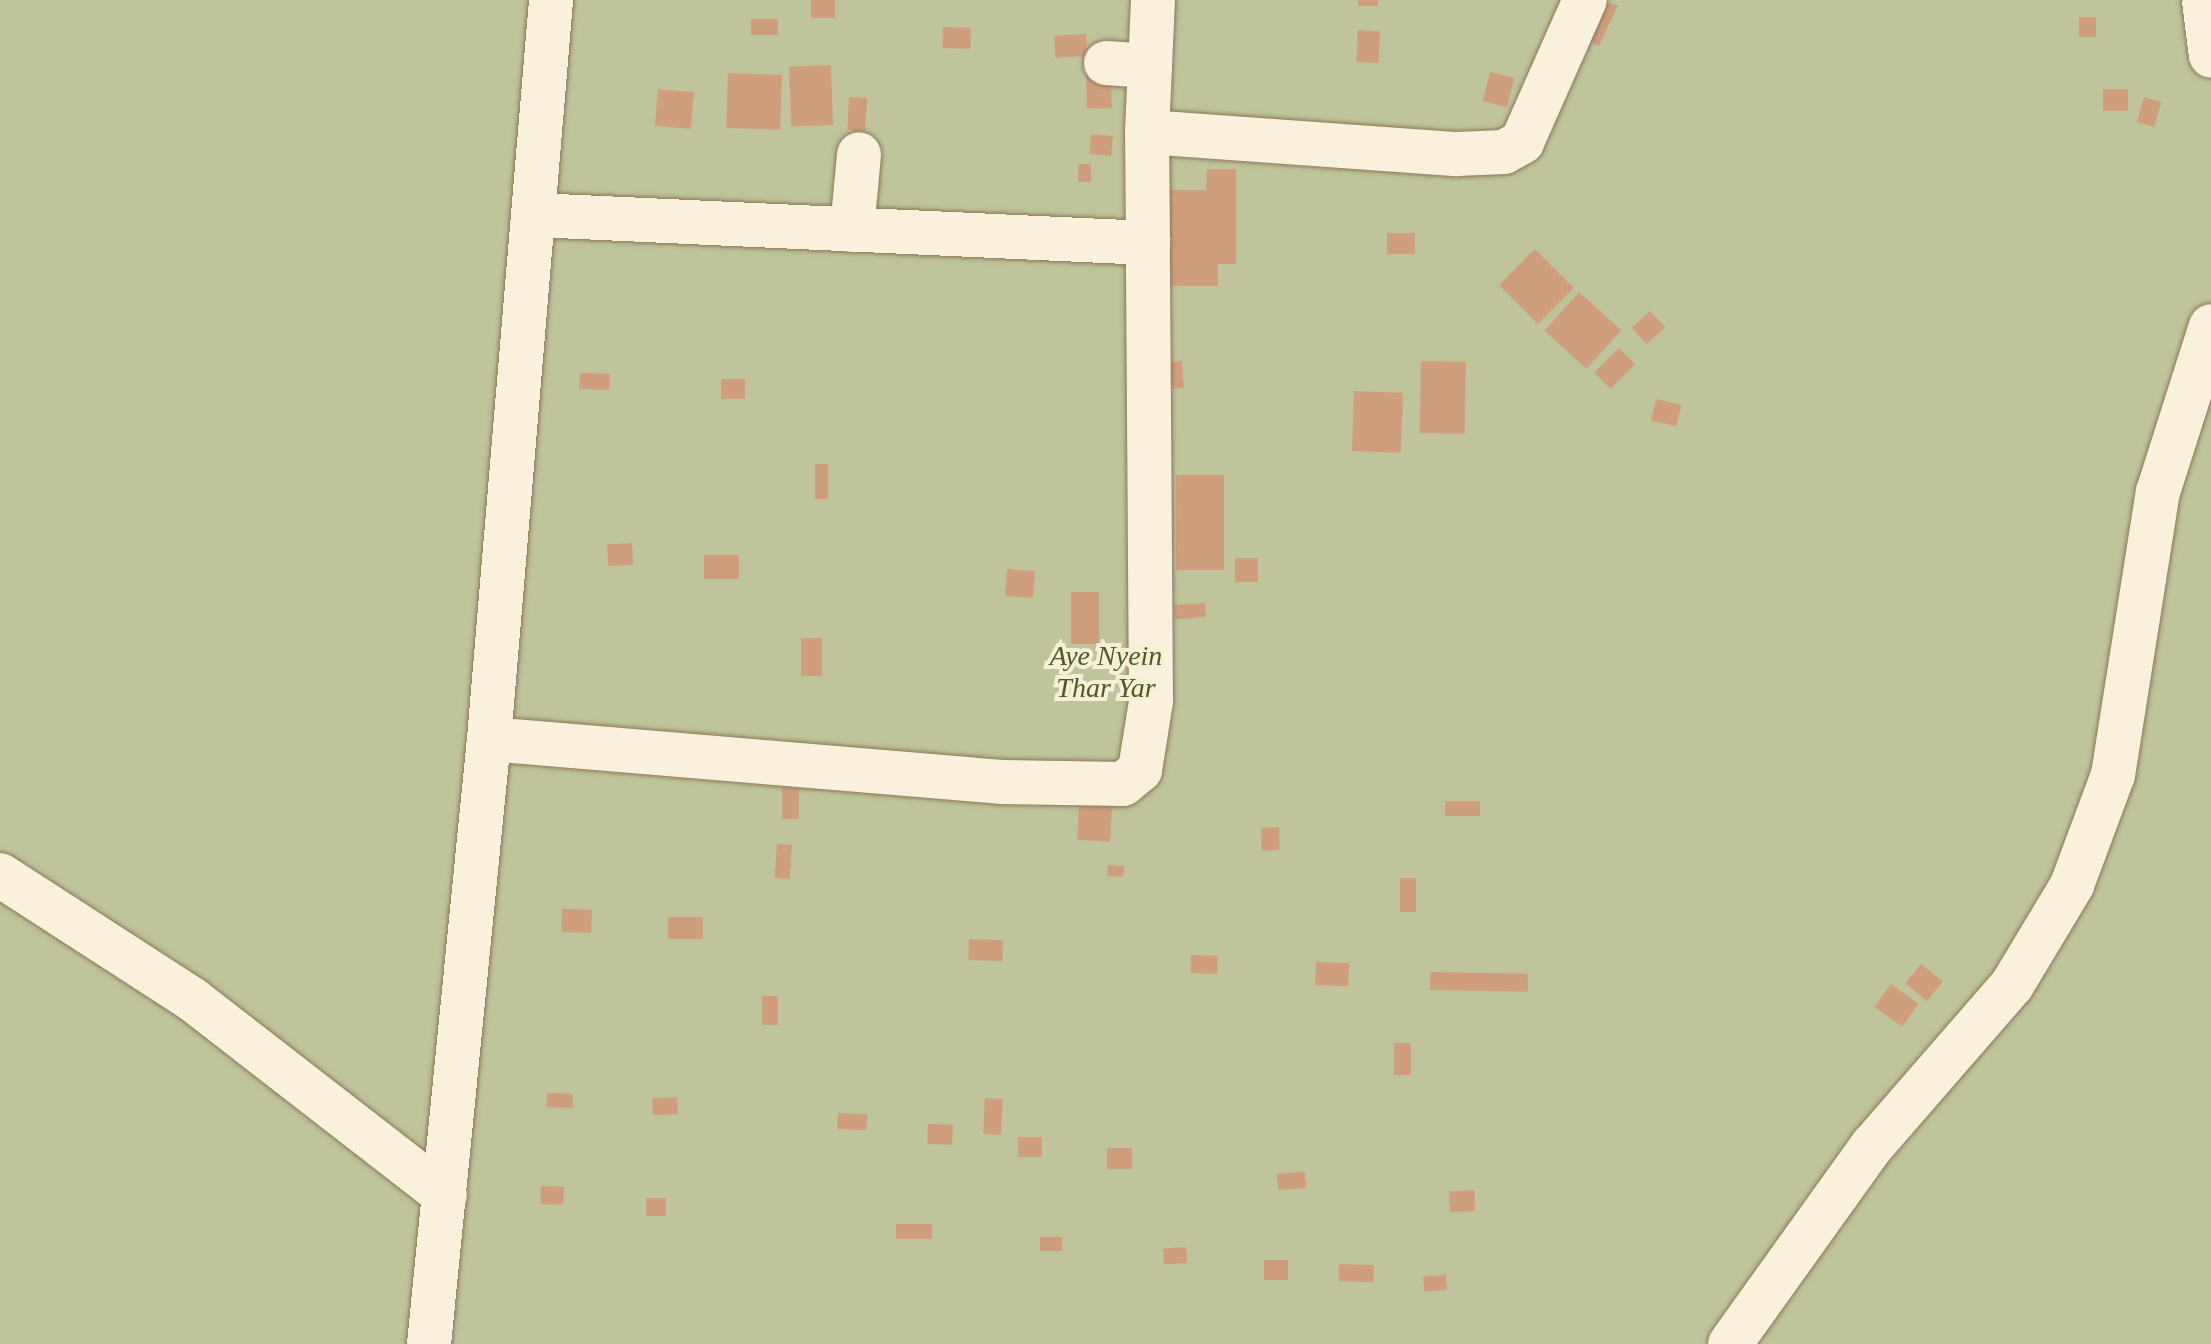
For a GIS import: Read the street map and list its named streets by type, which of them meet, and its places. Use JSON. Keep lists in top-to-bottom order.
{
  "parks": ["Aye Nyein Thar Yar"]
}
